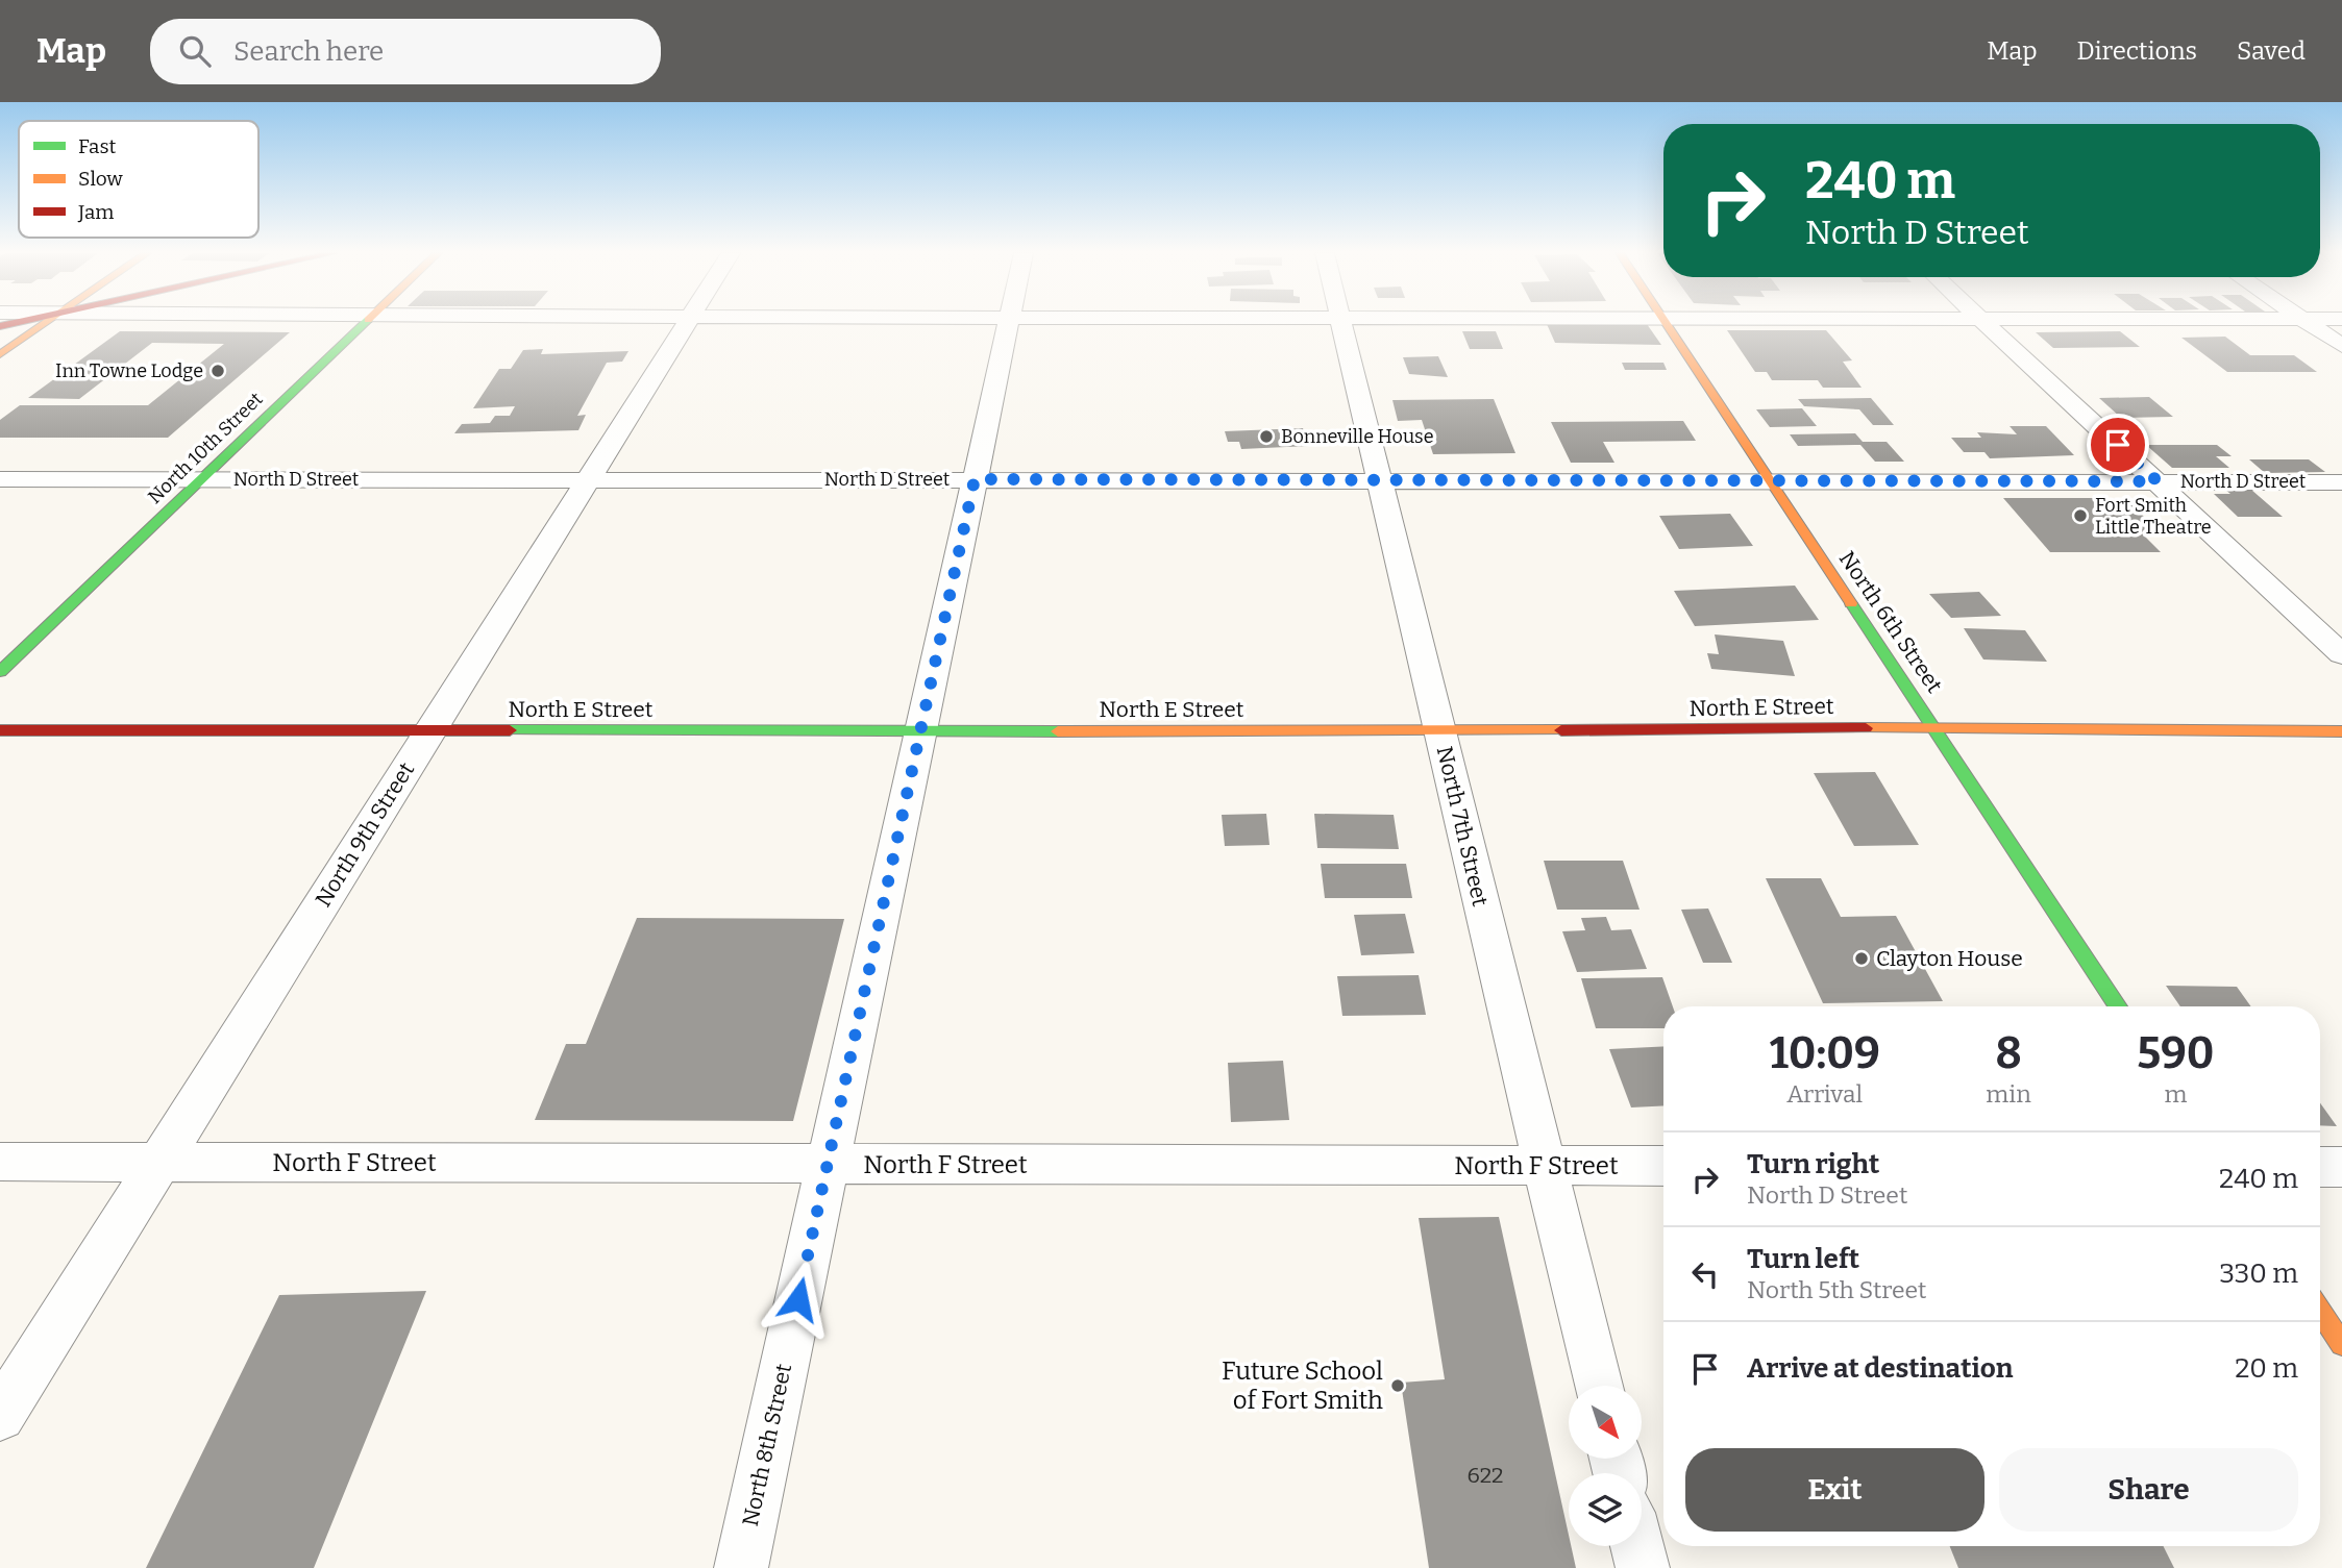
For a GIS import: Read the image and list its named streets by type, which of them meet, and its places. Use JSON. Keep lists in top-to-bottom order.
{
  "streets": {
    "street": [
      "North 10th Street",
      "North D Street",
      "North 6th Street",
      "North E Street",
      "North 7th Street",
      "North 9th Street",
      "North F Street",
      "North 8th Street"
    ]
  },
  "crossings": [
    ["North 10th Street", "North D Street"],
    ["North D Street", "North 6th Street"],
    ["North D Street", "North 7th Street"],
    ["North D Street", "North 9th Street"],
    ["North D Street", "North 8th Street"],
    ["North 6th Street", "North E Street"],
    ["North E Street", "North 7th Street"],
    ["North E Street", "North 9th Street"],
    ["North E Street", "North 8th Street"],
    ["North 7th Street", "North F Street"],
    ["North 9th Street", "North F Street"],
    ["North F Street", "North 8th Street"]
  ],
  "places": [
    "Inn Towne Lodge",
    "Bonneville House",
    "Fort Smith Little Theatre",
    "Clayton House",
    "Future School of Fort Smith"
  ],
  "house_numbers": ["622"],
  "legend": ["Fast", "Slow", "Jam"],
  "north": "bottom right",
  "page": {
    "header": "Map",
    "search": "Search here",
    "nav": ["Map", "Directions", "Saved"],
    "turn": ["240 m", "North D Street"],
    "eta": [
      "10:09",
      "Arrival",
      "8",
      "min",
      "590",
      "m"
    ],
    "list": [
      {
        "name": "Turn right",
        "note": "North D Street",
        "value": "240 m"
      },
      {
        "name": "Turn left",
        "note": "North 5th Street",
        "value": "330 m"
      },
      {
        "name": "Arrive at destination",
        "value": "20 m"
      }
    ],
    "buttons": ["Exit", "Share"]
  }
}
